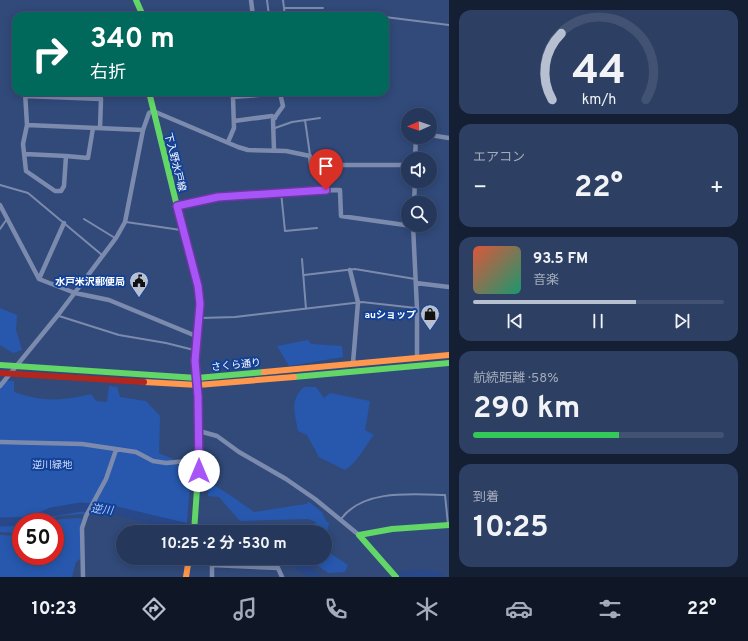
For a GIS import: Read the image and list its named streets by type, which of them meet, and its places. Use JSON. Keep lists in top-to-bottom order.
{
  "streets": {
    "street": ["下入野水戸線", "さくら通り"]
  },
  "crossings": [
    ["下入野水戸線", "さくら通り"]
  ],
  "water": ["逆川"],
  "parks": ["逆川緑地"],
  "places": {
    "public building": ["水戸米沢郵便局"],
    "shop": ["auショップ"]
  },
  "north": "left",
  "page": {
    "turn": ["340 m", "右折"],
    "tile": [
      "エアコン",
      ["航続距離 · 58%", "290 km"],
      ["到着", "10:25"]
    ],
    "heat": ["−", "22°", "+"],
    "song": ["93.5 FM", "音楽"],
    "limit": "50",
    "trip": "10:25 · 2 分 · 530 m",
    "tabs": ["10:23", "22°"],
    "gauge": ["44", "km/h"]
  }
}
